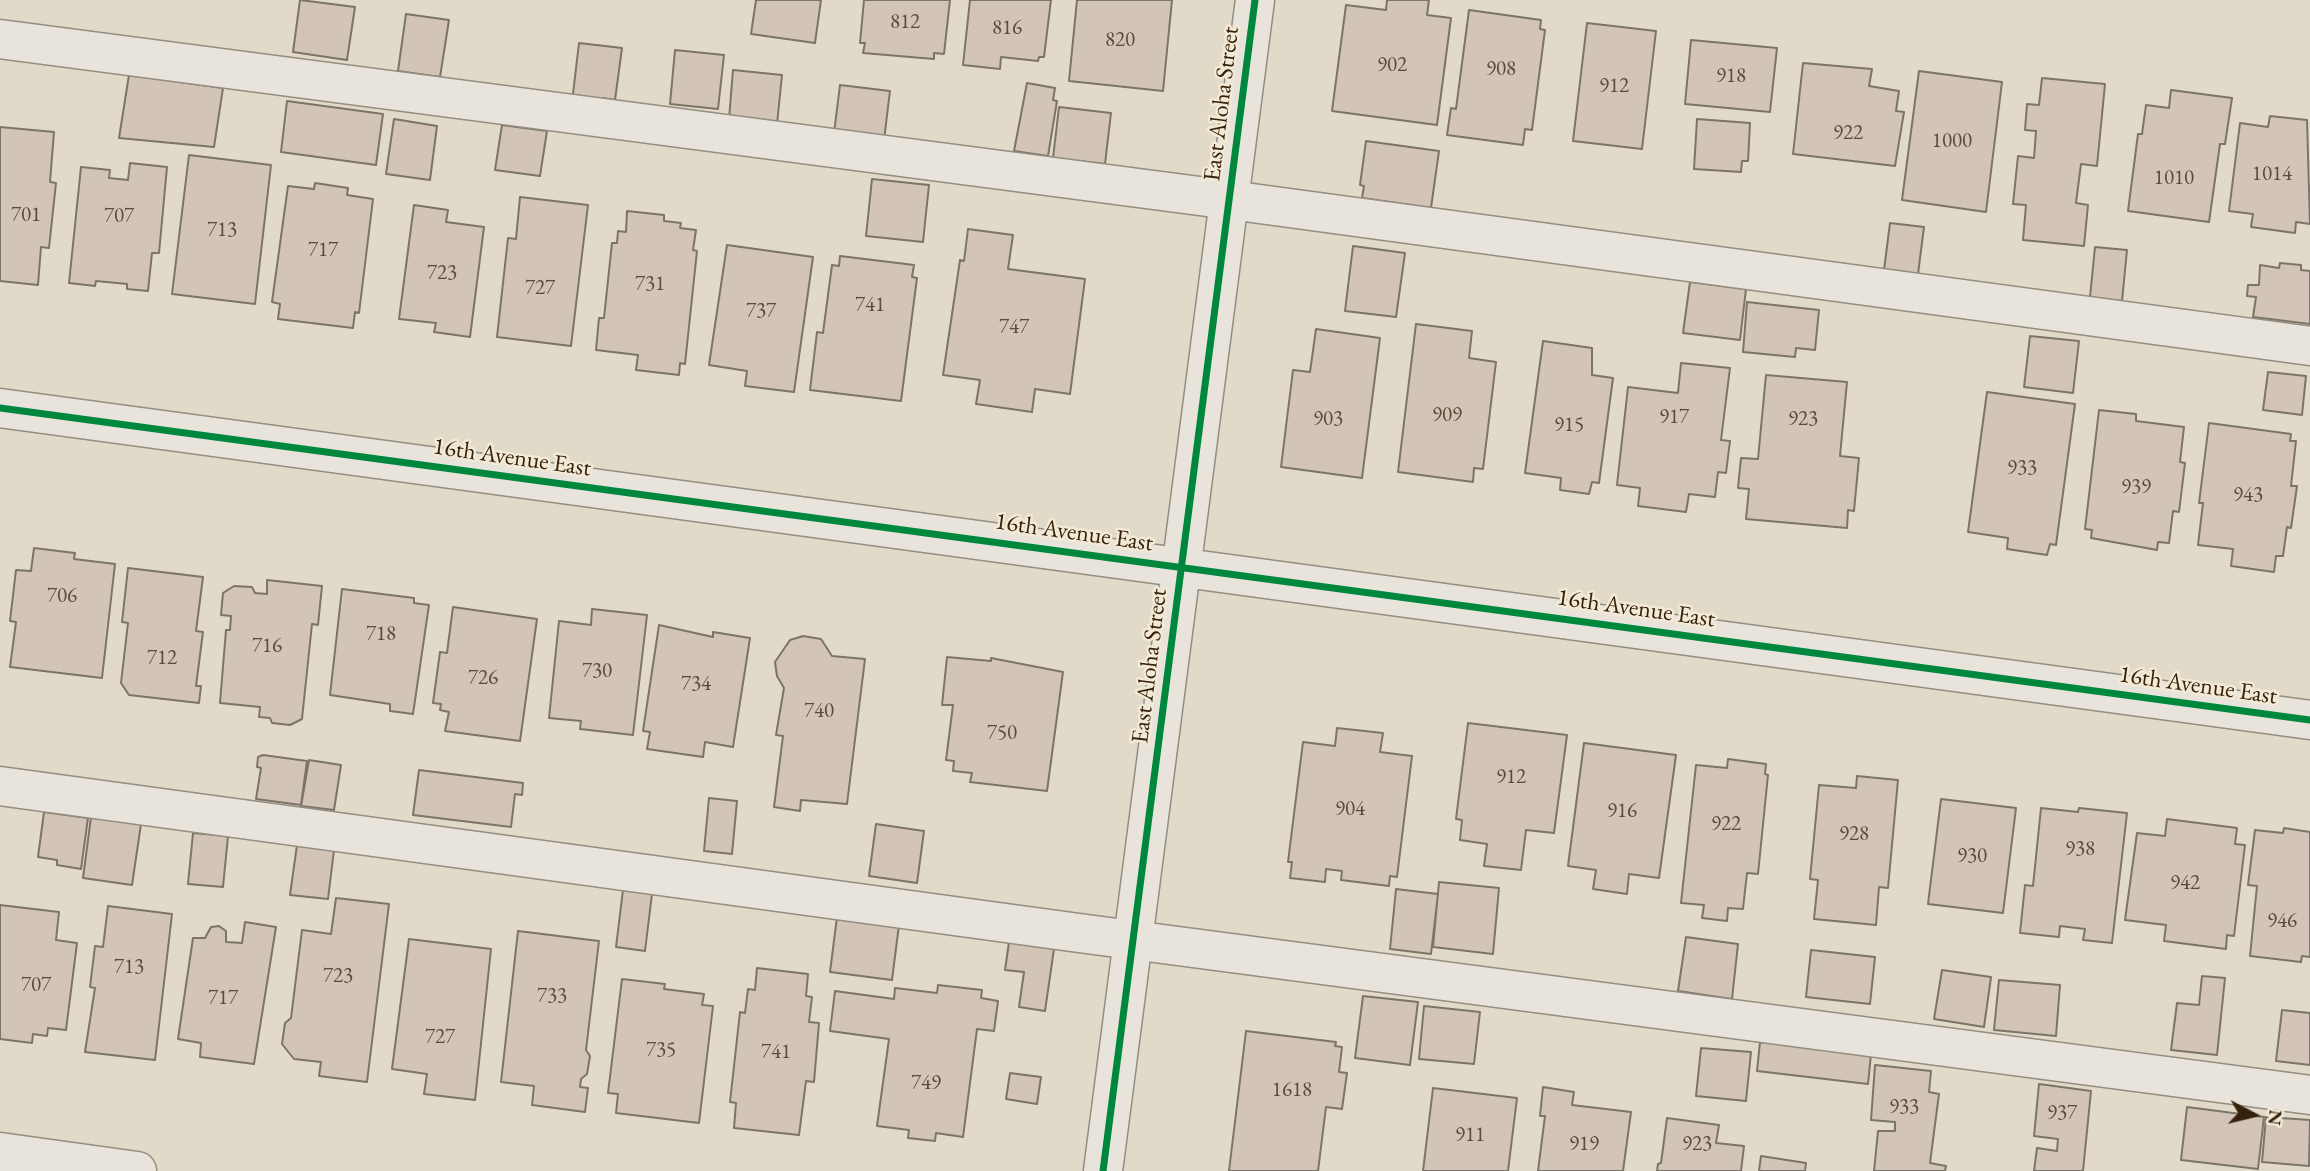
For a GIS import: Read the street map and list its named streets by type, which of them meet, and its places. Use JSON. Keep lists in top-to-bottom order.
{
  "streets": {
    "street": ["East Aloha Street", "16th Avenue East"]
  },
  "crossings": [
    ["East Aloha Street", "16th Avenue East"]
  ],
  "house_numbers": [
    "812",
    "816",
    "820",
    "902",
    "908",
    "918",
    "912",
    "922",
    "1000",
    "1014",
    "1010",
    "701",
    "707",
    "713",
    "717",
    "723",
    "731",
    "727",
    "741",
    "737",
    "747",
    "909",
    "917",
    "903",
    "923",
    "915",
    "933",
    "939",
    "943",
    "706",
    "718",
    "716",
    "712",
    "730",
    "726",
    "734",
    "740",
    "750",
    "912",
    "904",
    "916",
    "922",
    "928",
    "938",
    "930",
    "942",
    "946",
    "713",
    "723",
    "707",
    "733",
    "717",
    "727",
    "735",
    "741",
    "749",
    "1618",
    "933",
    "937",
    "911",
    "919",
    "923"
  ],
  "north": "right"
}
